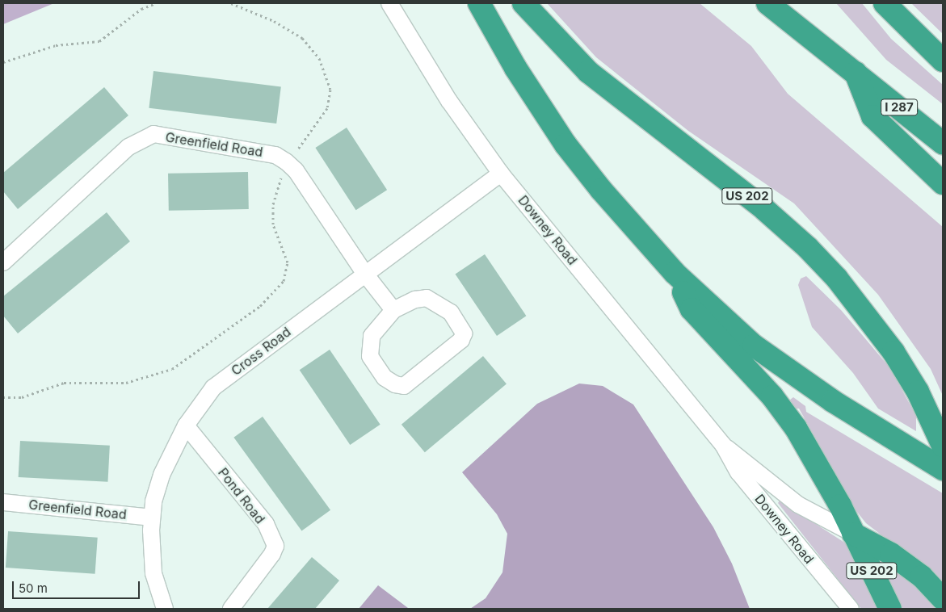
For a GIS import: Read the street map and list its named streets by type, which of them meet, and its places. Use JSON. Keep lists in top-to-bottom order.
{
  "streets": {
    "highway": ["I 287", "US 202"],
    "street": [
      "Greenfield Road",
      "Downey Road",
      "Cross Road",
      "Pond Road"
    ]
  },
  "crossings": [
    ["Greenfield Road", "Cross Road"],
    ["US 202", "Downey Road"],
    ["Downey Road", "Cross Road"],
    ["Cross Road", "Pond Road"]
  ],
  "scale_bar": "50 m"
}
